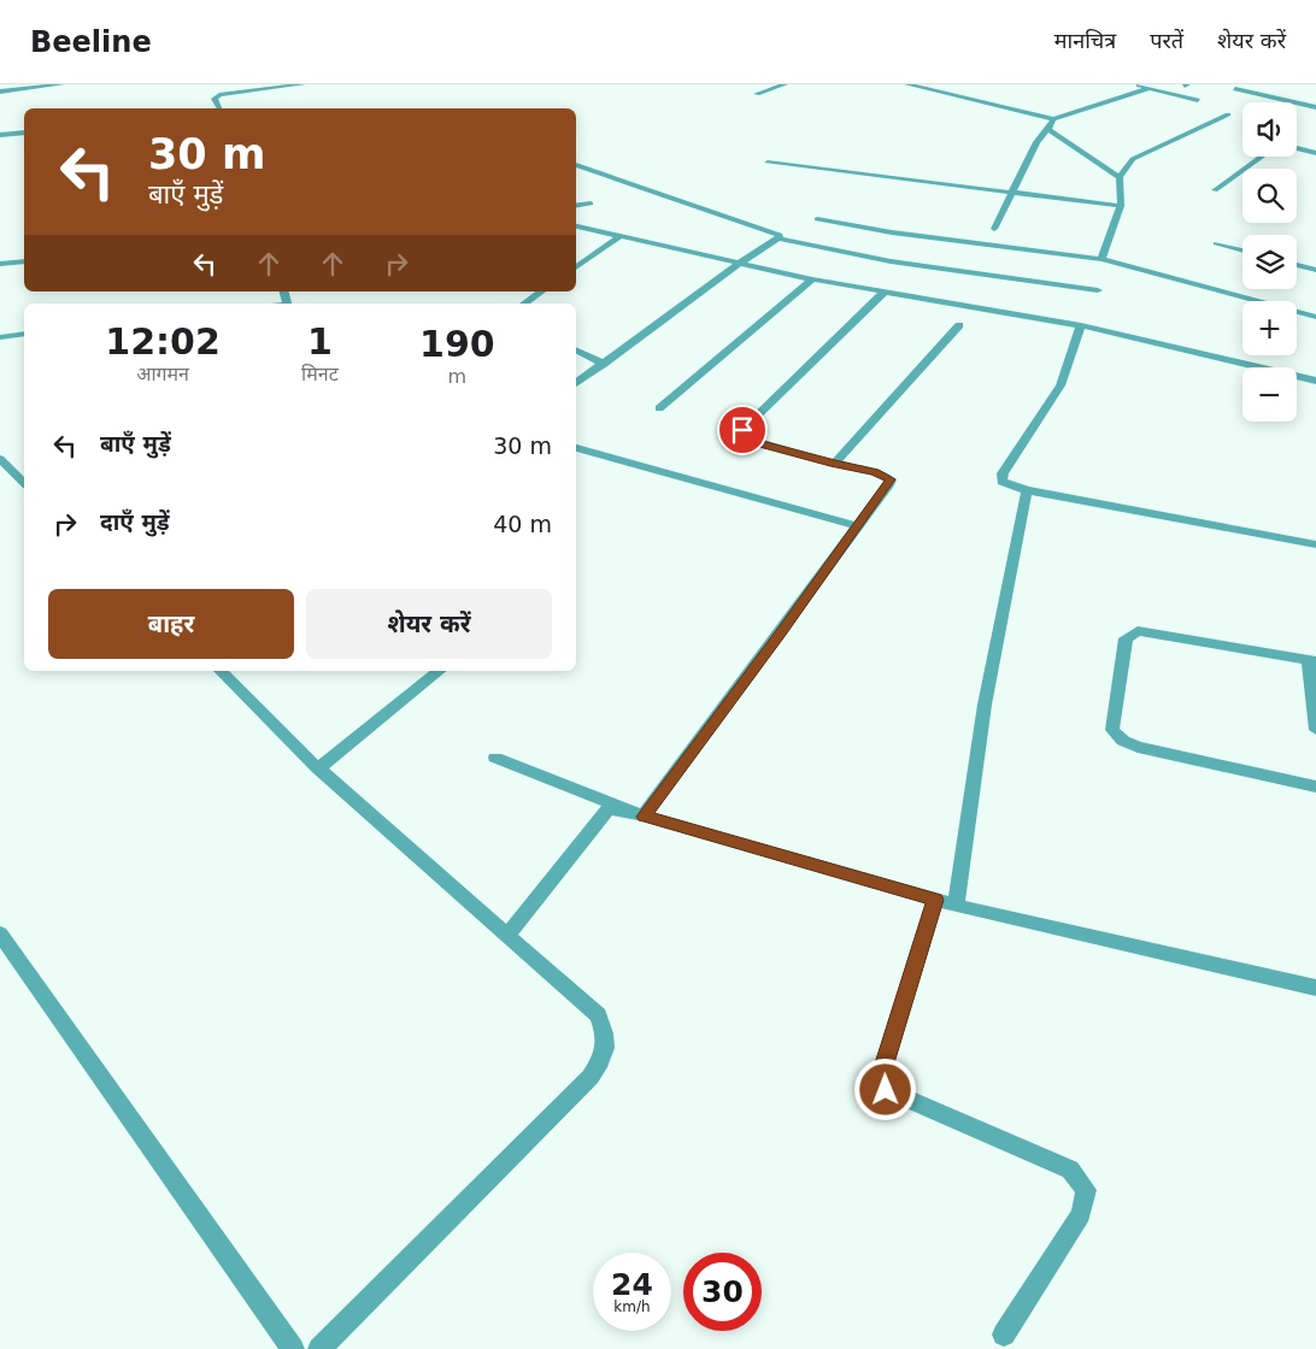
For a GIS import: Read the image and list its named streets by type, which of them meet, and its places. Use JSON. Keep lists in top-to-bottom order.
{
  "page": {
    "header": "Beeline",
    "nav": ["मानचित्र", "परतें", "शेयर करें"],
    "map_buttons": ["+", "−"],
    "turn": ["30 m", "बाएँ मुड़ें"],
    "eta": [
      "12:02",
      "आगमन",
      "1",
      "मिनट",
      "190",
      "m"
    ],
    "list": [
      {
        "name": "बाएँ मुड़ें",
        "value": "30 m"
      },
      {
        "name": "दाएँ मुड़ें",
        "value": "40 m"
      }
    ],
    "buttons": ["बाहर", "शेयर करें"],
    "speed": "24 km/h",
    "limit": "30"
  }
}
